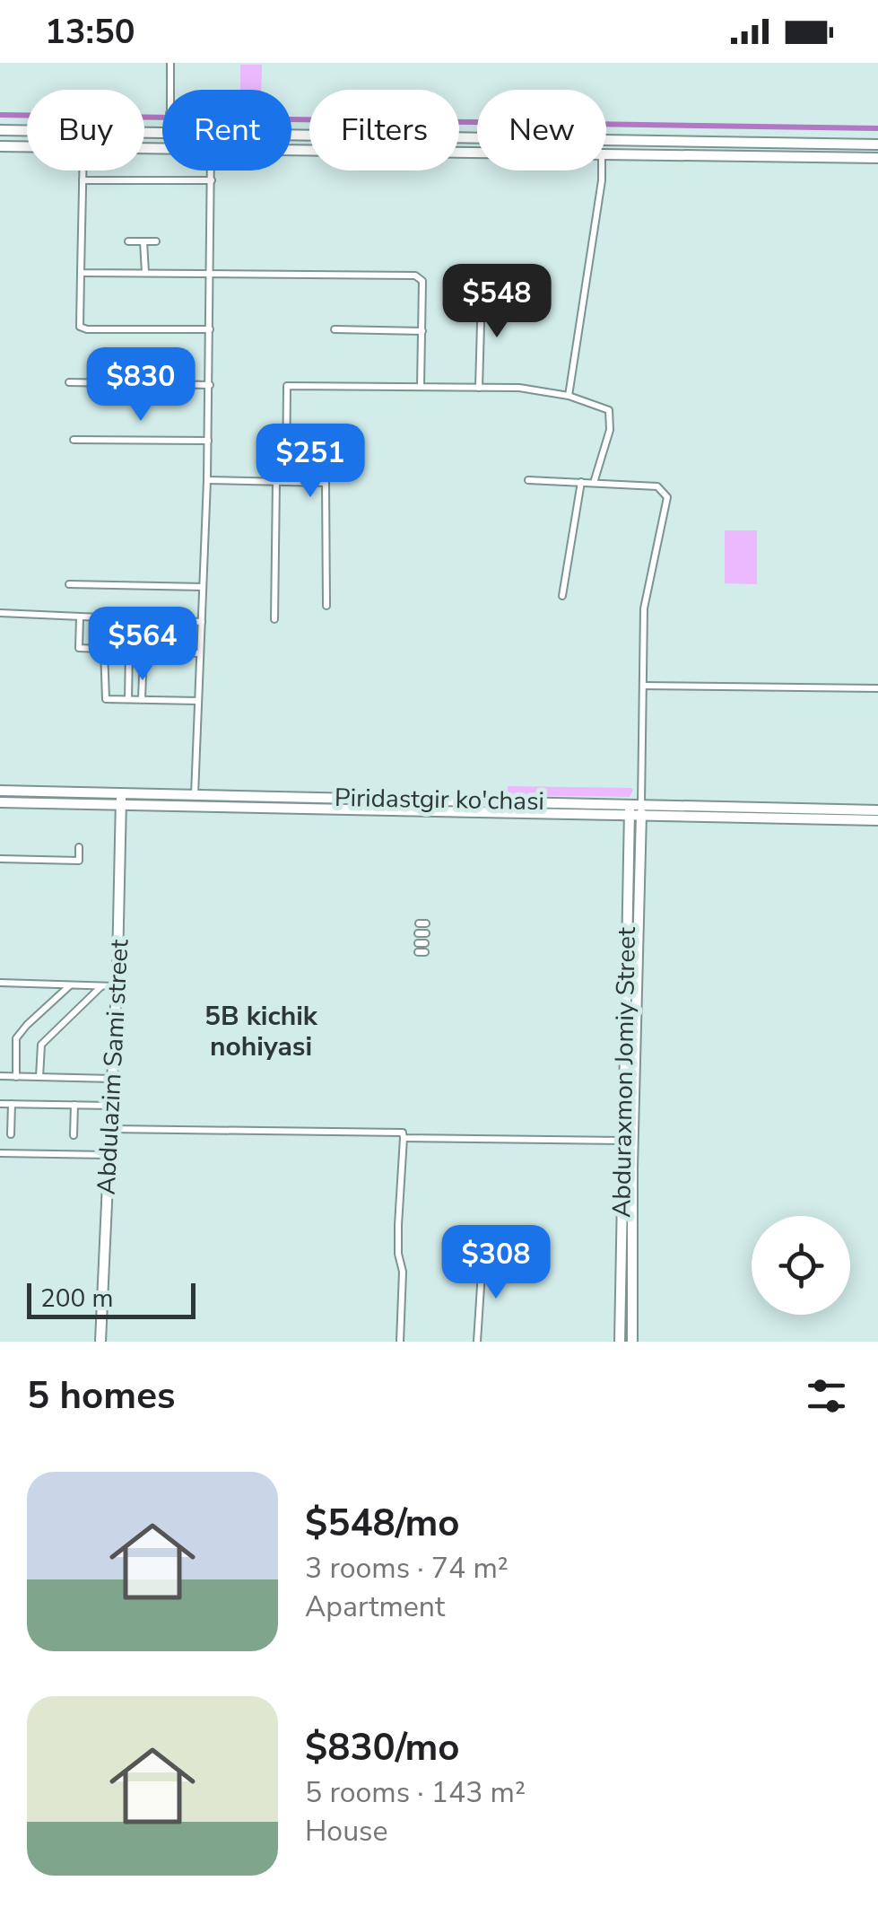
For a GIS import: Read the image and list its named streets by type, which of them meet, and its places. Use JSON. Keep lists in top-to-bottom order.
{
  "streets": {
    "street": ["Piridastgir ko'chasi", "Abdulazim Sami street", "Abduraxmon Jomiy Street"]
  },
  "crossings": [
    ["Piridastgir ko'chasi", "Abdulazim Sami street"],
    ["Piridastgir ko'chasi", "Abduraxmon Jomiy Street"]
  ],
  "districts": ["5B kichik nohiyasi"],
  "scale_bar": "200 m",
  "page": {
    "status": "13:50",
    "chip": [
      "Buy",
      "Rent",
      "Filters",
      "New"
    ],
    "price": [
      "$548",
      "$830",
      "$251",
      "$564",
      "$308"
    ],
    "scale": "200 m",
    "heading": "5 homes",
    "list": [
      {
        "name": "$548/mo",
        "note": "3 rooms · 74 m² · Apartment"
      },
      {
        "name": "$830/mo",
        "note": "5 rooms · 143 m² · House"
      }
    ]
  }
}
